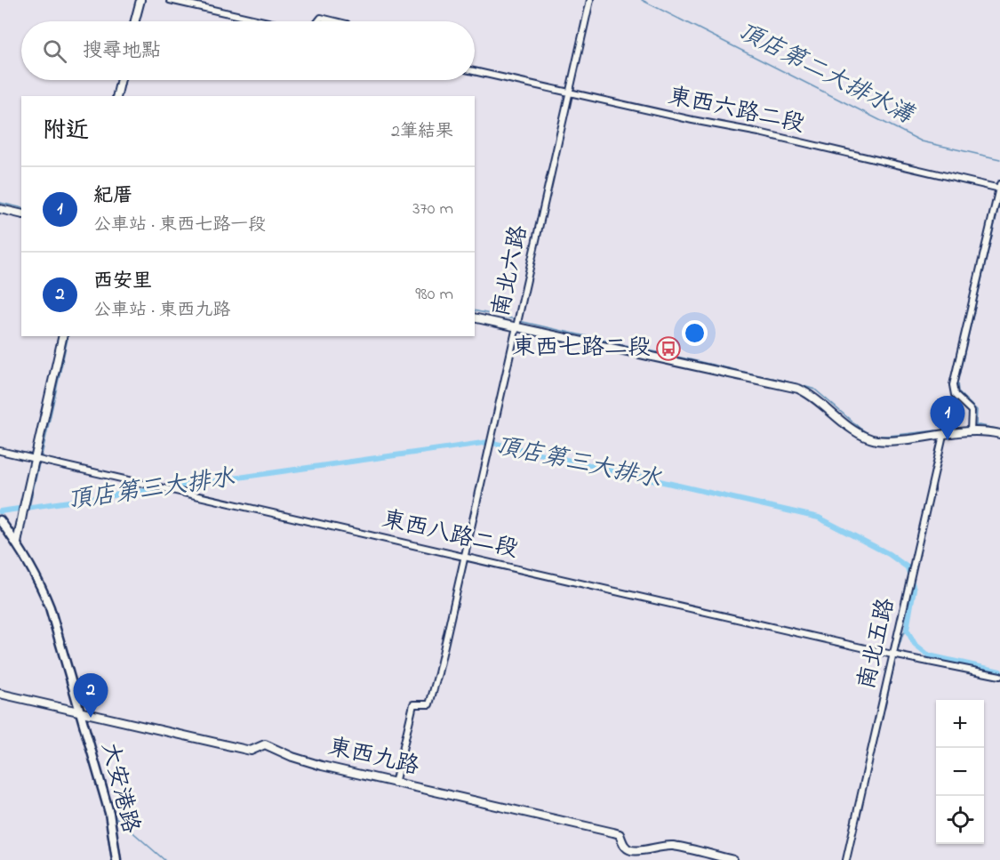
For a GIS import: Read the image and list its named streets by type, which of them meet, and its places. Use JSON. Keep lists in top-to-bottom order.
{
  "streets": {
    "main road": ["大安港路"],
    "street": [
      "東西六路二段",
      "南北六路",
      "東西八路二段",
      "南北五路",
      "東西九路"
    ]
  },
  "crossings": [
    ["東西六路二段", "南北六路"],
    ["南北六路", "東西八路二段"],
    ["南北六路", "東西九路"],
    ["東西八路二段", "南北五路"],
    ["東西九路", "大安港路"]
  ],
  "water": ["頂店第二大排水溝", "頂店第三大排水"],
  "places": {
    "bus stop": ["東西七路二段"]
  },
  "page": {
    "search": "搜尋地點",
    "heading": ["附近", "2筆結果"],
    "list": [
      {
        "mark": "1",
        "name": "紀厝",
        "note": "公車站 · 東西七路一段",
        "value": "370 m"
      },
      {
        "mark": "2",
        "name": "西安里",
        "note": "公車站 · 東西九路",
        "value": "980 m"
      }
    ],
    "pins": ["1", "2"],
    "map_buttons": ["+", "−"]
  }
}
